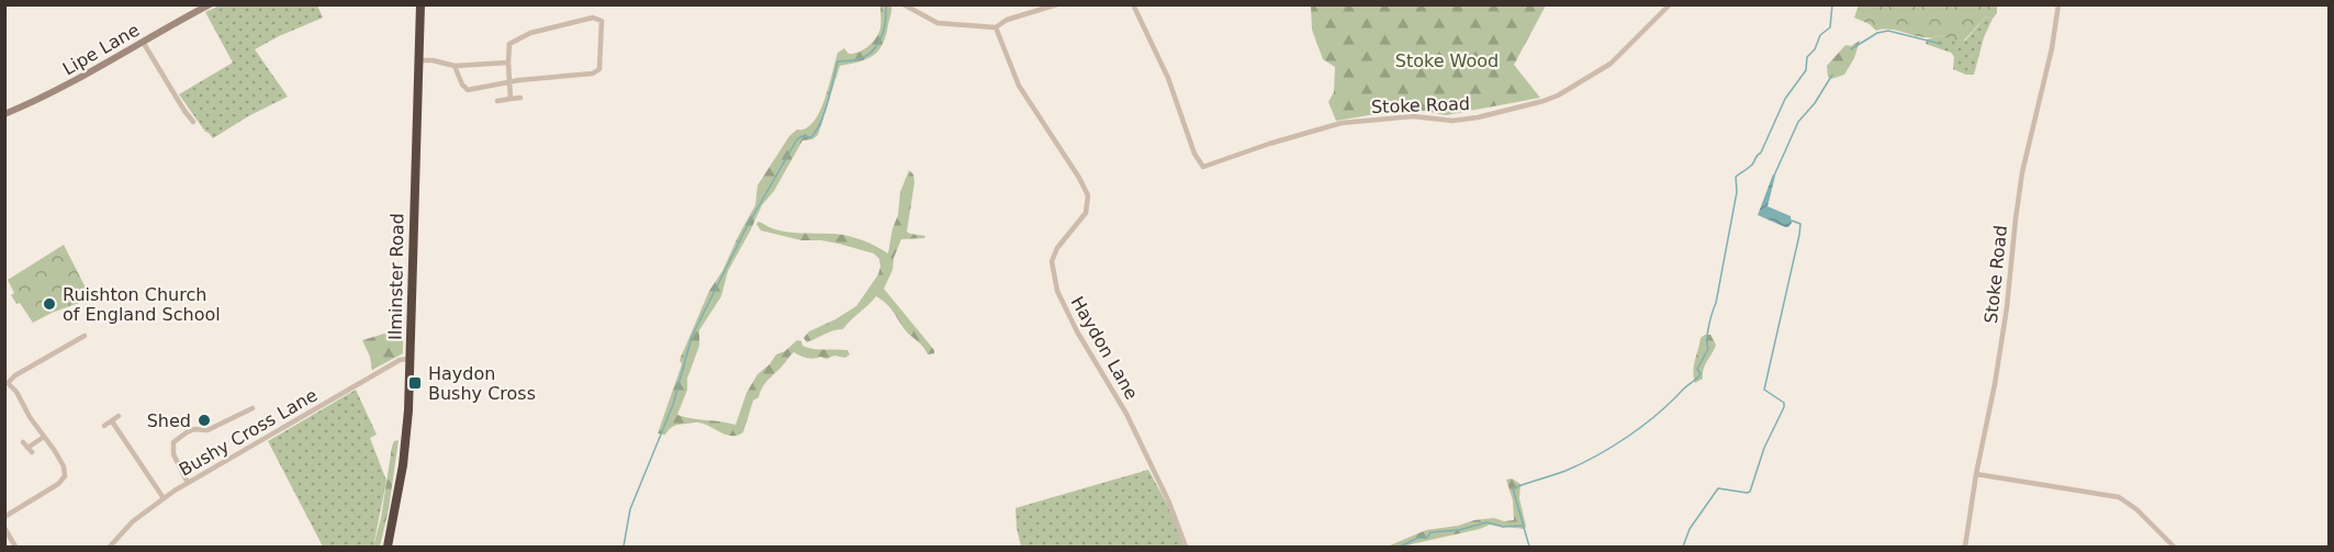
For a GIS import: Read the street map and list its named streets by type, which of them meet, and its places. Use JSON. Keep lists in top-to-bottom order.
{
  "streets": {
    "highway": ["Ilminster Road"],
    "street": [
      "Lipe Lane",
      "Stoke Road",
      "Haydon Lane",
      "Bushy Cross Lane"
    ]
  },
  "crossings": [
    ["Ilminster Road", "Bushy Cross Lane"]
  ],
  "parks": ["Stoke Wood"],
  "places": {
    "other": ["Ruishton Church of England School", "Shed"],
    "transit": ["Haydon Bushy Cross"]
  }
}
